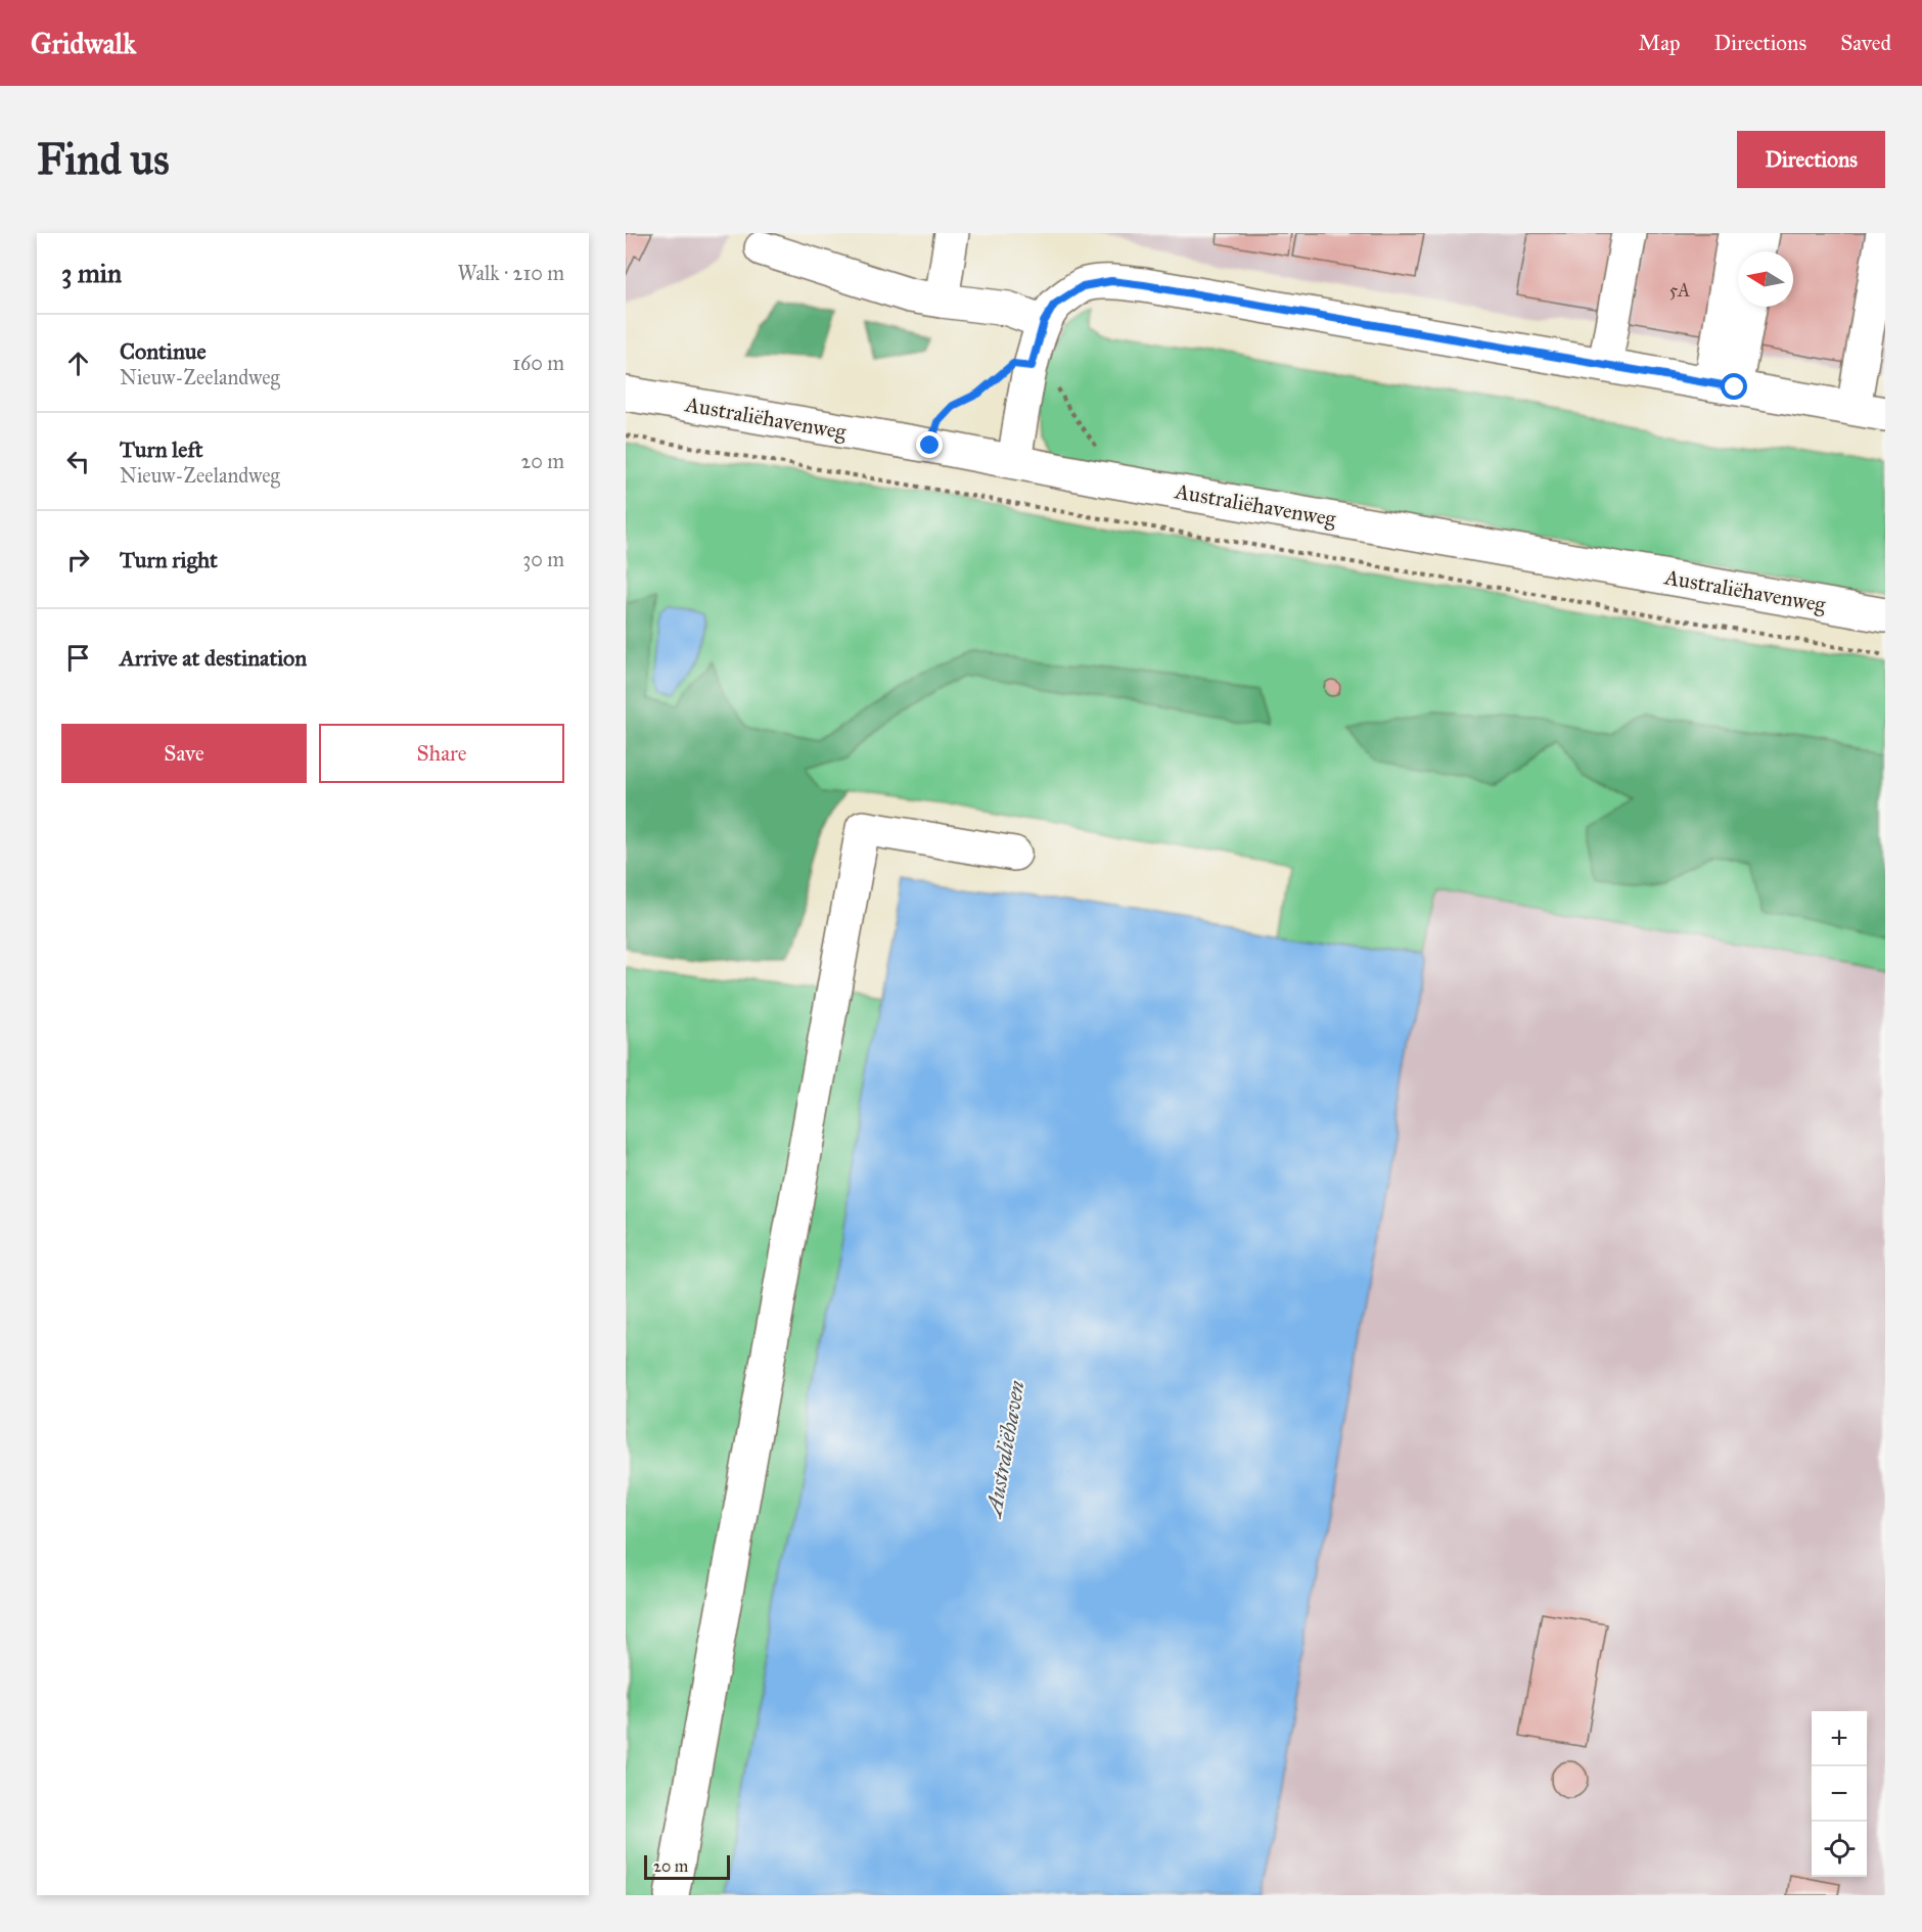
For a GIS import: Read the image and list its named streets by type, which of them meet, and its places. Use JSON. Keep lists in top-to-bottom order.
{
  "streets": {
    "street": ["Australiëhavenweg"]
  },
  "water": ["Australiëhaven"],
  "house_numbers": ["5A"],
  "scale_bar": "20 m",
  "north": "left",
  "page": {
    "header": "Gridwalk",
    "nav": ["Map", "Directions", "Saved"],
    "buttons": [
      "Directions",
      ["Save", "Share"]
    ],
    "title": "Find us",
    "heading": ["3 min", "Walk · 210 m"],
    "list": [
      ["Continue", "Nieuw-Zeelandweg", "160 m"],
      ["Turn left", "Nieuw-Zeelandweg", "20 m"],
      ["Turn right", "30 m"],
      "Arrive at destination"
    ],
    "map_buttons": ["+", "−"],
    "scale": "20 m"
  }
}
